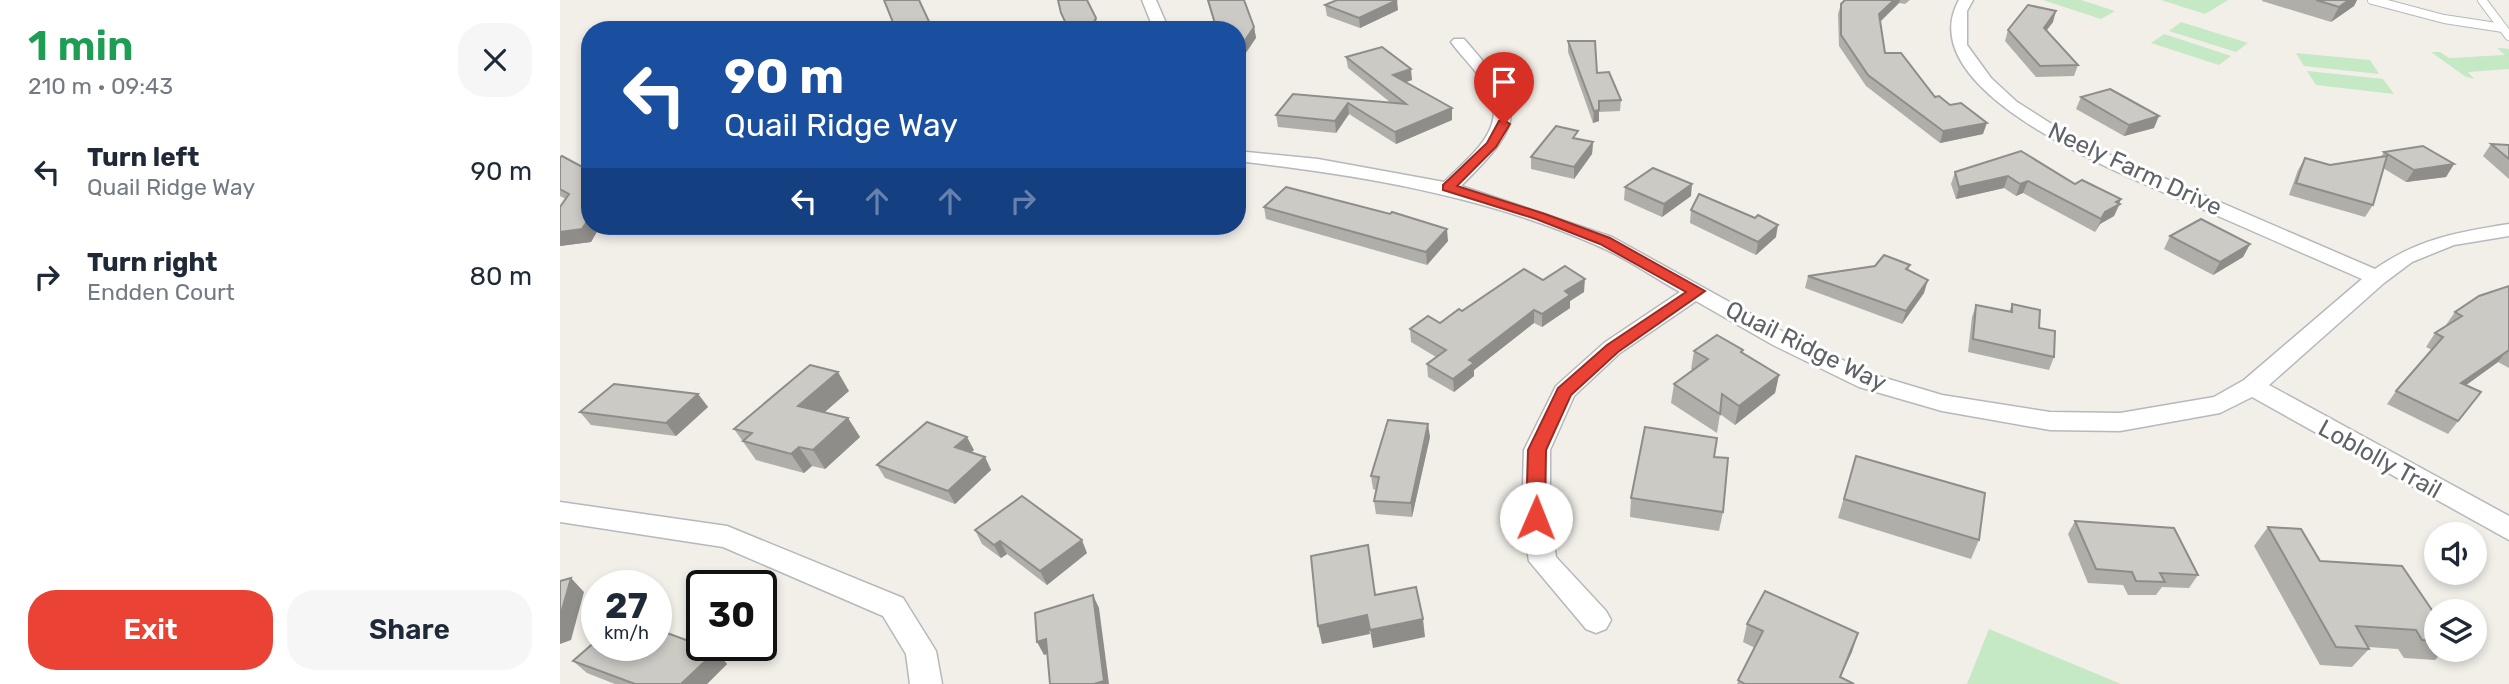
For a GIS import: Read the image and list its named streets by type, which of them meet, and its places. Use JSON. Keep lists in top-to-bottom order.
{
  "streets": {
    "street": ["Neely Farm Drive", "Quail Ridge Way", "Loblolly Trail"]
  },
  "crossings": [
    ["Neely Farm Drive", "Quail Ridge Way"],
    ["Quail Ridge Way", "Loblolly Trail"]
  ],
  "page": {
    "heading": ["1 min", "210 m · 09:43"],
    "turn": ["90 m", "Quail Ridge Way"],
    "list": [
      {
        "name": "Turn left",
        "note": "Quail Ridge Way",
        "value": "90 m"
      },
      {
        "name": "Turn right",
        "note": "Endden Court",
        "value": "80 m"
      }
    ],
    "speed": "27 km/h",
    "limit": "30",
    "buttons": ["Exit", "Share"]
  }
}
